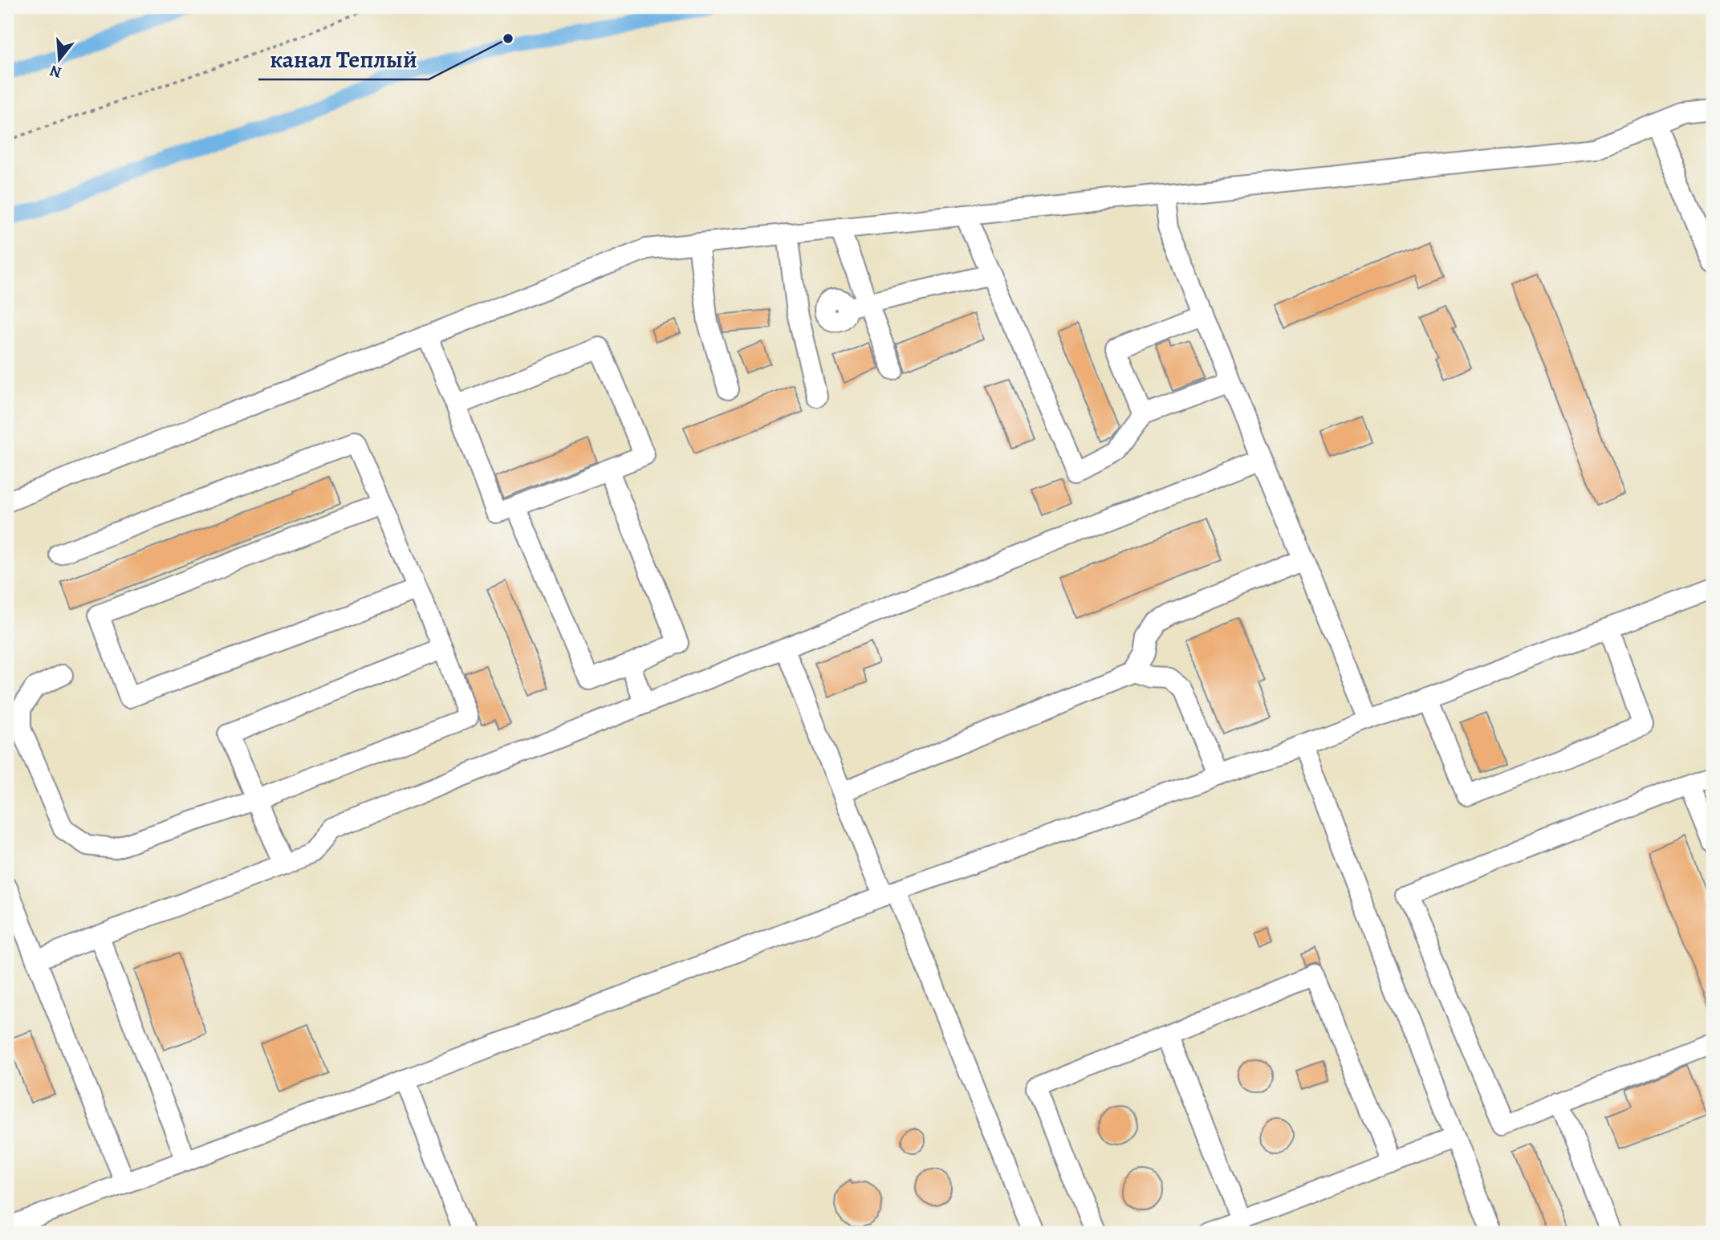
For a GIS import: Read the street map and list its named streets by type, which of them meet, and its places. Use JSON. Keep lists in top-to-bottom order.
{
  "places": ["канал Теплый"],
  "north": "bottom"
}
